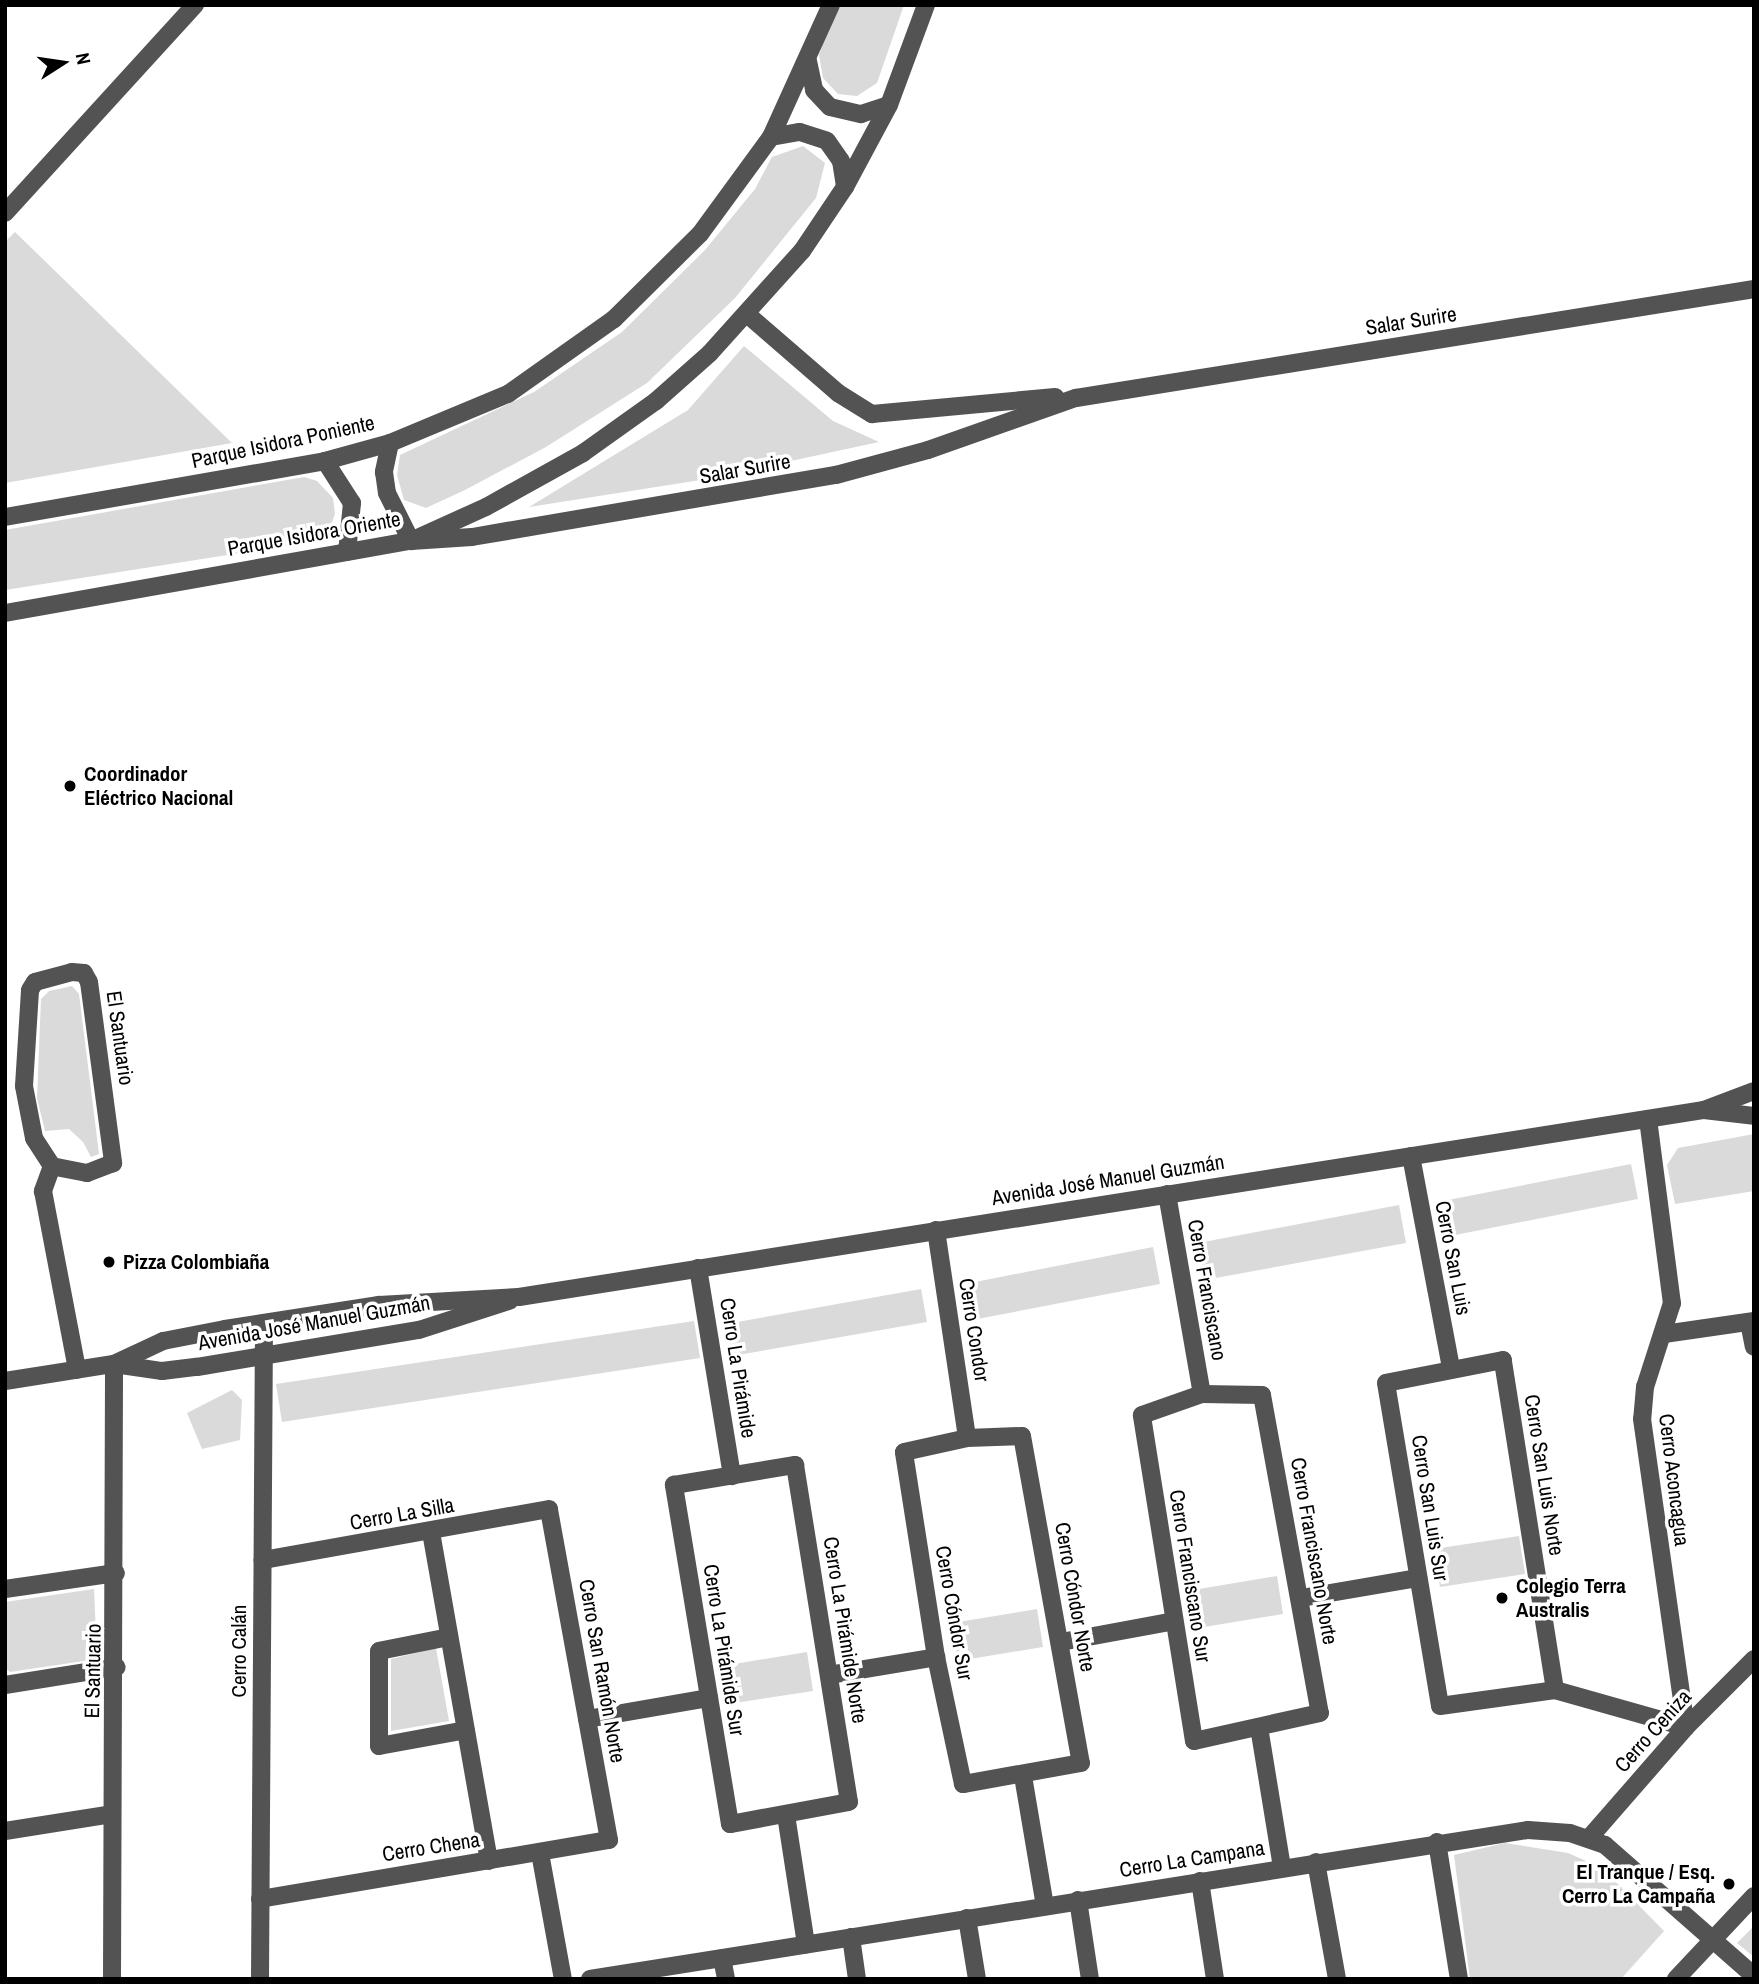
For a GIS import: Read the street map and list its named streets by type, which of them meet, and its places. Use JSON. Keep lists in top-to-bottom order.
{
  "streets": {
    "street": [
      "Salar Surire",
      "Parque Isidora Poniente",
      "Parque Isidora Oriente",
      "El Santuario",
      "Avenida José Manuel Guzmán",
      "Cerro San Luis",
      "Cerro Franciscano",
      "Cerro Condor",
      "Cerro La Pirámide",
      "Cerro San Luis Norte",
      "Cerro Aconcagua",
      "Cerro San Luis Sur",
      "Cerro La Silla",
      "Cerro Franciscano Norte",
      "Cerro Franciscano Sur",
      "Cerro Cóndor Norte",
      "Cerro Cóndor Sur",
      "Cerro La Pirámide Norte",
      "Cerro La Pirámide Sur",
      "Cerro Calán",
      "Cerro San Ramón Norte",
      "Cerro Ceniza",
      "Cerro Chena",
      "Cerro La Campana"
    ]
  },
  "crossings": [
    ["Salar Surire", "Parque Isidora Oriente"],
    ["El Santuario", "Avenida José Manuel Guzmán"],
    ["Avenida José Manuel Guzmán", "Cerro San Luis"],
    ["Avenida José Manuel Guzmán", "Cerro Franciscano"],
    ["Avenida José Manuel Guzmán", "Cerro Condor"],
    ["Avenida José Manuel Guzmán", "Cerro La Pirámide"],
    ["Avenida José Manuel Guzmán", "Cerro Aconcagua"],
    ["Avenida José Manuel Guzmán", "Cerro Calán"],
    ["Cerro San Luis", "Cerro San Luis Norte"],
    ["Cerro San Luis", "Cerro San Luis Sur"],
    ["Cerro Franciscano", "Cerro Franciscano Norte"],
    ["Cerro Franciscano", "Cerro Franciscano Sur"],
    ["Cerro Condor", "Cerro Cóndor Norte"],
    ["Cerro Condor", "Cerro Cóndor Sur"],
    ["Cerro La Pirámide", "Cerro La Pirámide Norte"],
    ["Cerro La Pirámide", "Cerro La Pirámide Sur"],
    ["Cerro San Luis Norte", "Cerro San Luis Sur"],
    ["Cerro Aconcagua", "Cerro Ceniza"],
    ["Cerro La Silla", "Cerro Calán"],
    ["Cerro La Silla", "Cerro San Ramón Norte"],
    ["Cerro Franciscano Norte", "Cerro Franciscano Sur"],
    ["Cerro Cóndor Norte", "Cerro Cóndor Sur"],
    ["Cerro La Pirámide Norte", "Cerro La Pirámide Sur"],
    ["Cerro Calán", "Cerro Chena"],
    ["Cerro San Ramón Norte", "Cerro Chena"],
    ["Cerro Ceniza", "Cerro La Campana"]
  ],
  "places": [
    "Coordinador Eléctrico Nacional",
    "Pizza Colombiaña",
    "Colegio Terra Australis",
    "El Tranque / Esq. Cerro La Campaña"
  ],
  "north": "right"
}
